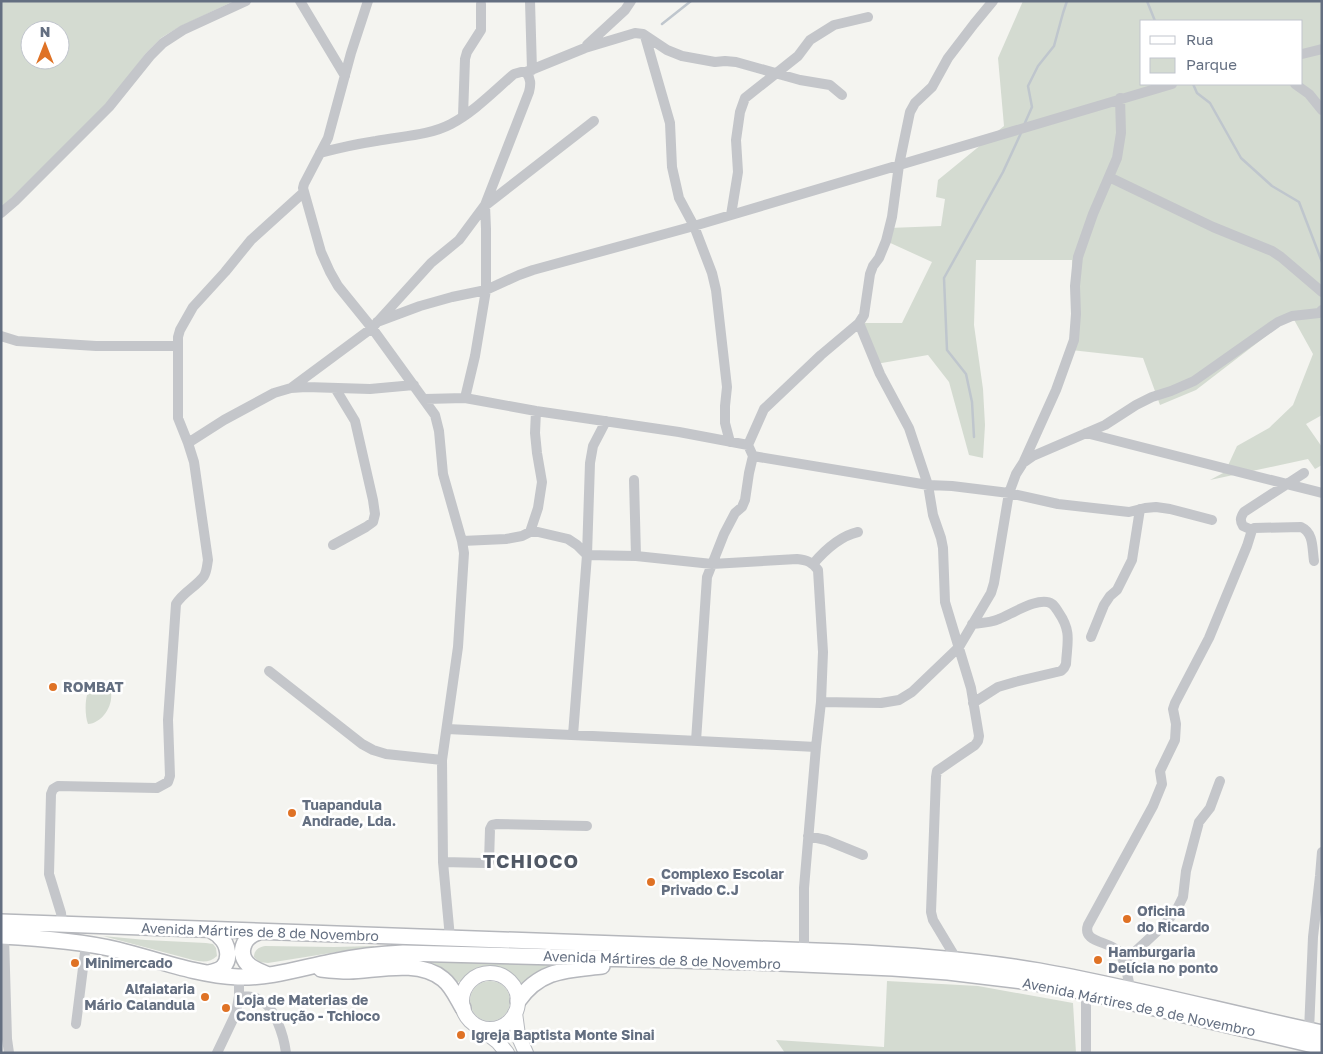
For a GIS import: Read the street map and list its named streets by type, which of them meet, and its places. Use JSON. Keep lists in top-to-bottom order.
{
  "streets": {
    "main road": ["Avenida Mártires de 8 de Novembro"]
  },
  "districts": ["TCHIOCO"],
  "places": [
    "ROMBAT",
    "Tuapandula Andrade, Lda.",
    "Complexo Escolar Privado C.J",
    "Oficina do Ricardo",
    "Hamburgaria Delícia no ponto",
    "Minimercado",
    "Alfaiataria Mário Calandula",
    "Loja de Materias de Construção - Tchioco",
    "Igreja Baptista Monte Sinai"
  ],
  "legend": ["Rua", "Parque"],
  "north": "top"
}
